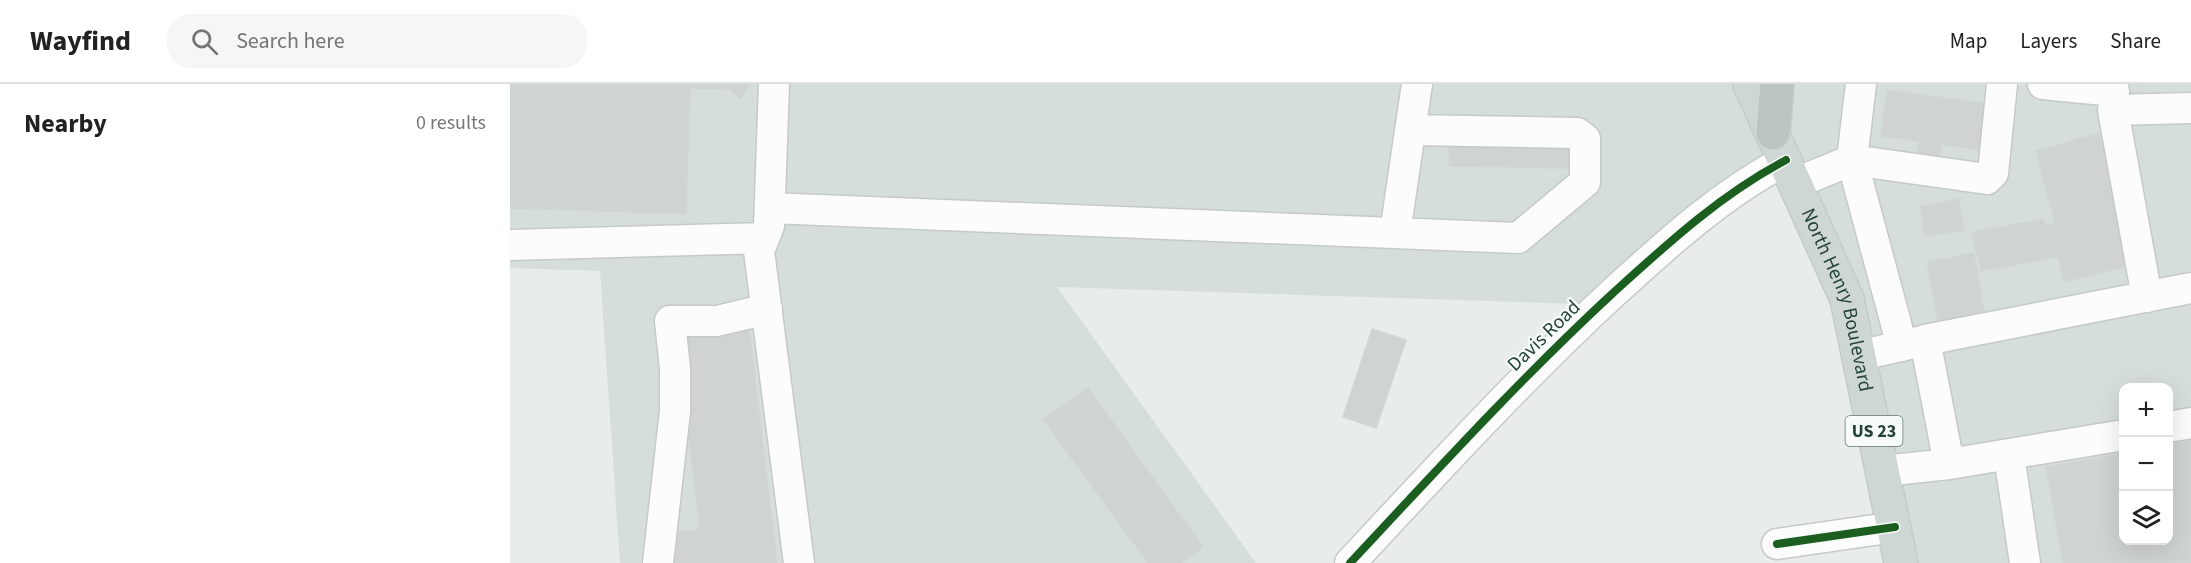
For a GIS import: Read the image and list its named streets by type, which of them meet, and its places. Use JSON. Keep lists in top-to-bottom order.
{
  "streets": {
    "main road": ["North Henry Boulevard", "US 23"],
    "street": ["Davis Road"]
  },
  "crossings": [
    ["North Henry Boulevard", "Davis Road"]
  ],
  "page": {
    "header": "Wayfind",
    "search": "Search here",
    "nav": ["Map", "Layers", "Share"],
    "heading": ["Nearby", "0 results"],
    "map_buttons": ["+", "−"]
  }
}
